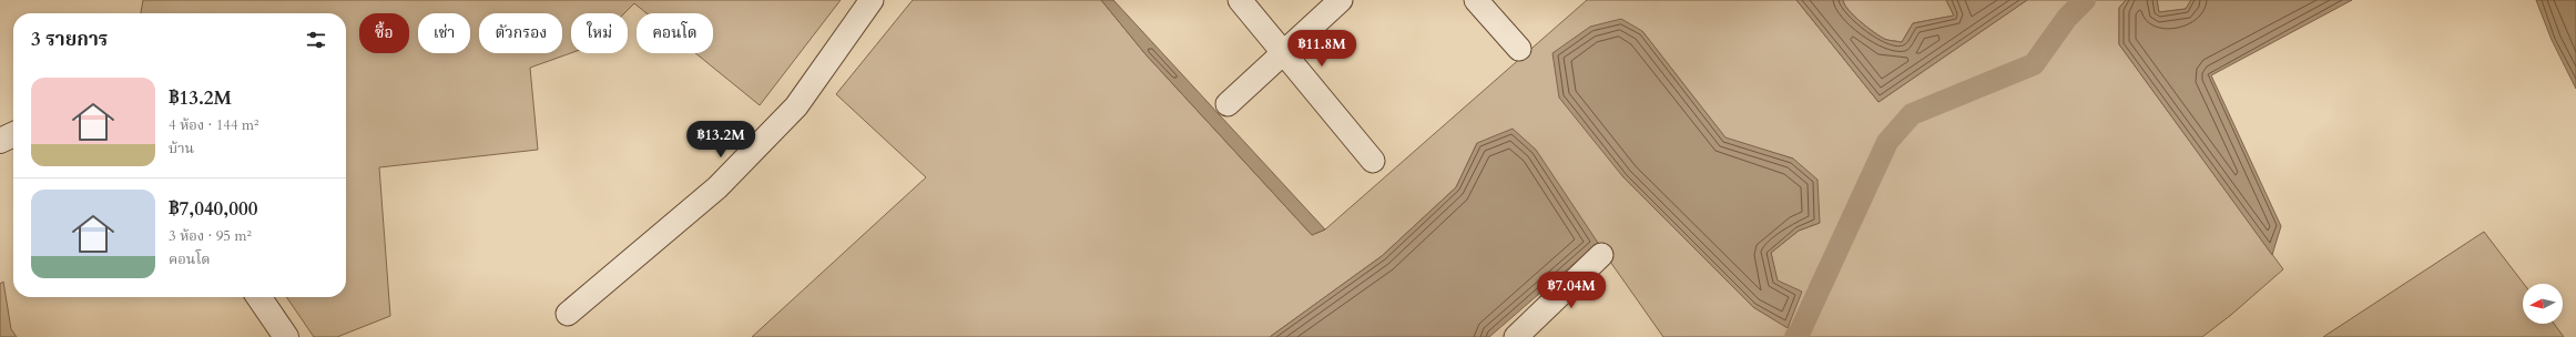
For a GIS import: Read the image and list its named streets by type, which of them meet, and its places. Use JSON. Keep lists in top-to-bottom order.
{
  "north": "left",
  "page": {
    "chip": [
      "ซื้อ",
      "เช่า",
      "ตัวกรอง",
      "ใหม่",
      "คอนโด"
    ],
    "heading": "3 รายการ",
    "price": ["฿11.8M", "฿13.2M", "฿7.04M"],
    "list": [
      {
        "name": "฿13.2M",
        "note": "4 ห้อง · 144 m² · บ้าน"
      },
      {
        "name": "฿7,040,000",
        "note": "3 ห้อง · 95 m² · คอนโด"
      }
    ]
  }
}
